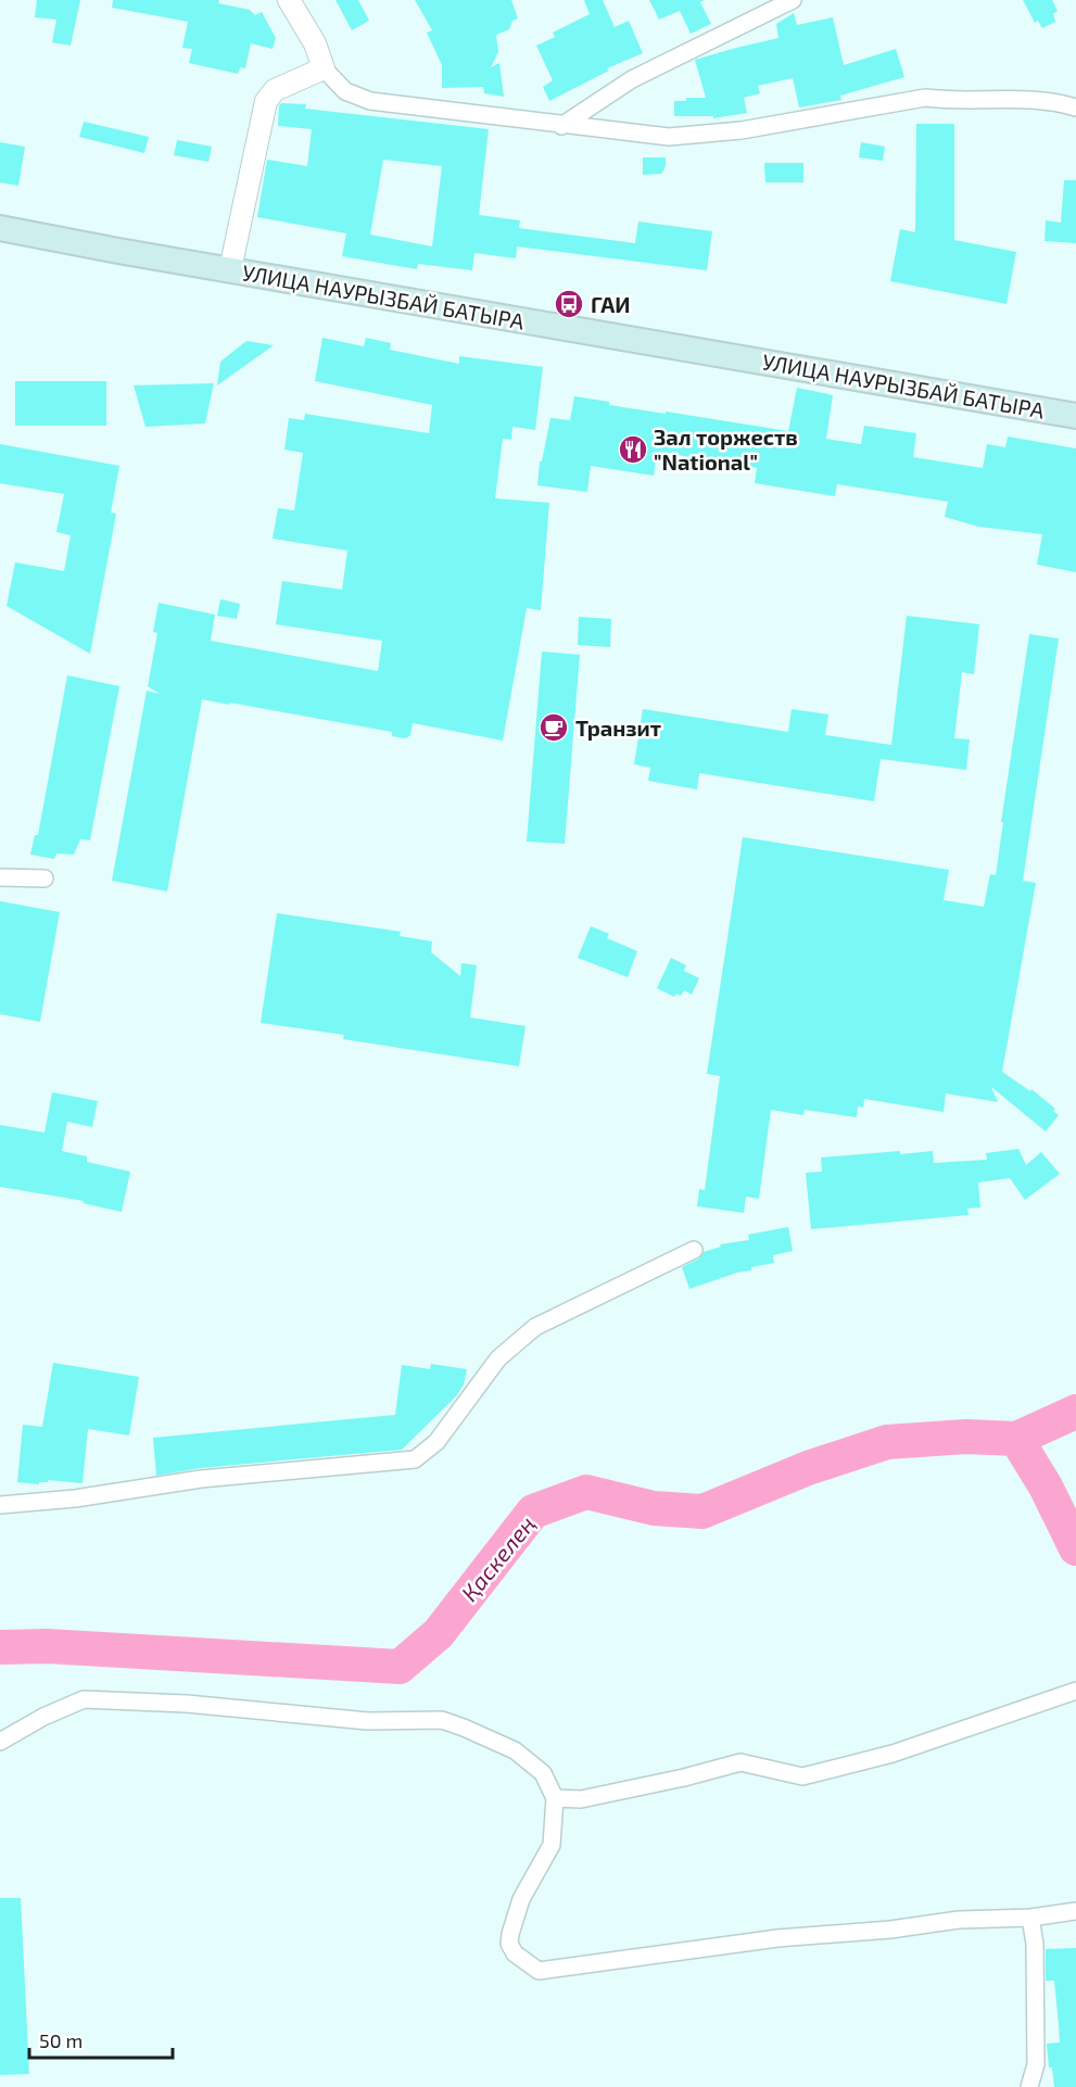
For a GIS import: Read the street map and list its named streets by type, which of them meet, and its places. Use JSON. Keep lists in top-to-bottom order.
{
  "streets": {
    "main road": ["УЛИЦА НАУРЫЗБАЙ БАТЫРА"]
  },
  "water": ["Қаскелең"],
  "places": {
    "bus stop": ["ГАИ"],
    "restaurant": ["Зал торжеств \"National\""],
    "cafe": ["Транзит"]
  },
  "scale_bar": "50 m"
}
